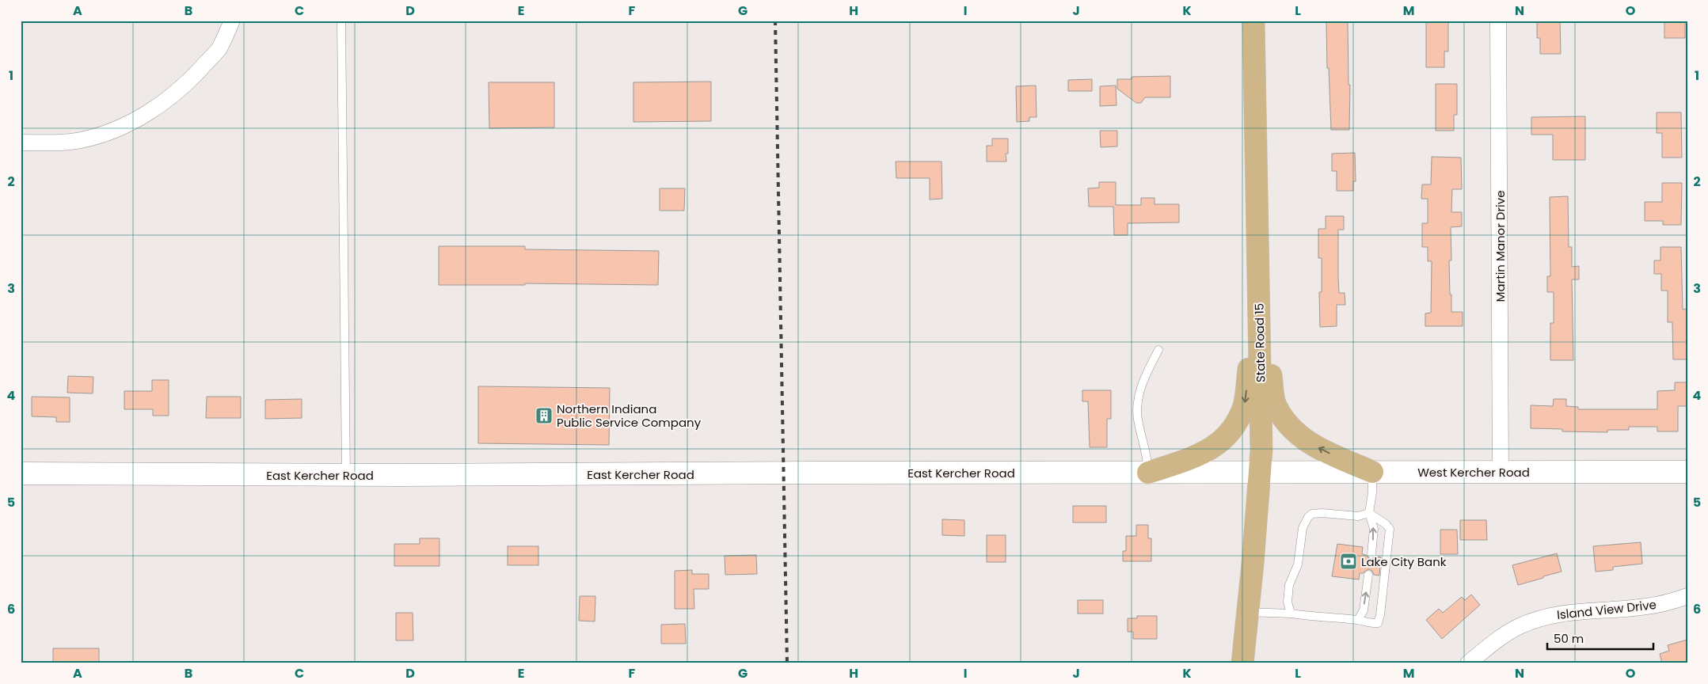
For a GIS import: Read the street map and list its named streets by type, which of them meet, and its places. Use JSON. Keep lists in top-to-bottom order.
{
  "streets": {
    "main road": ["State Road 15", "West Kercher Road", "East Kercher Road"],
    "street": ["Martin Manor Drive", "Island View Drive"]
  },
  "crossings": [
    ["Martin Manor Drive", "West Kercher Road"],
    ["State Road 15", "West Kercher Road"],
    ["State Road 15", "East Kercher Road"],
    ["West Kercher Road", "East Kercher Road"]
  ],
  "places": {
    "building": ["Northern Indiana Public Service Company"],
    "bank": ["Lake City Bank"]
  },
  "scale_bar": "50 m",
  "grid": {
    "columns": [
      "A",
      "B",
      "C",
      "D",
      "E",
      "F",
      "G",
      "H",
      "I",
      "J",
      "K",
      "L",
      "M",
      "N",
      "O"
    ],
    "rows": [
      "1",
      "2",
      "3",
      "4",
      "5",
      "6"
    ]
  }
}
